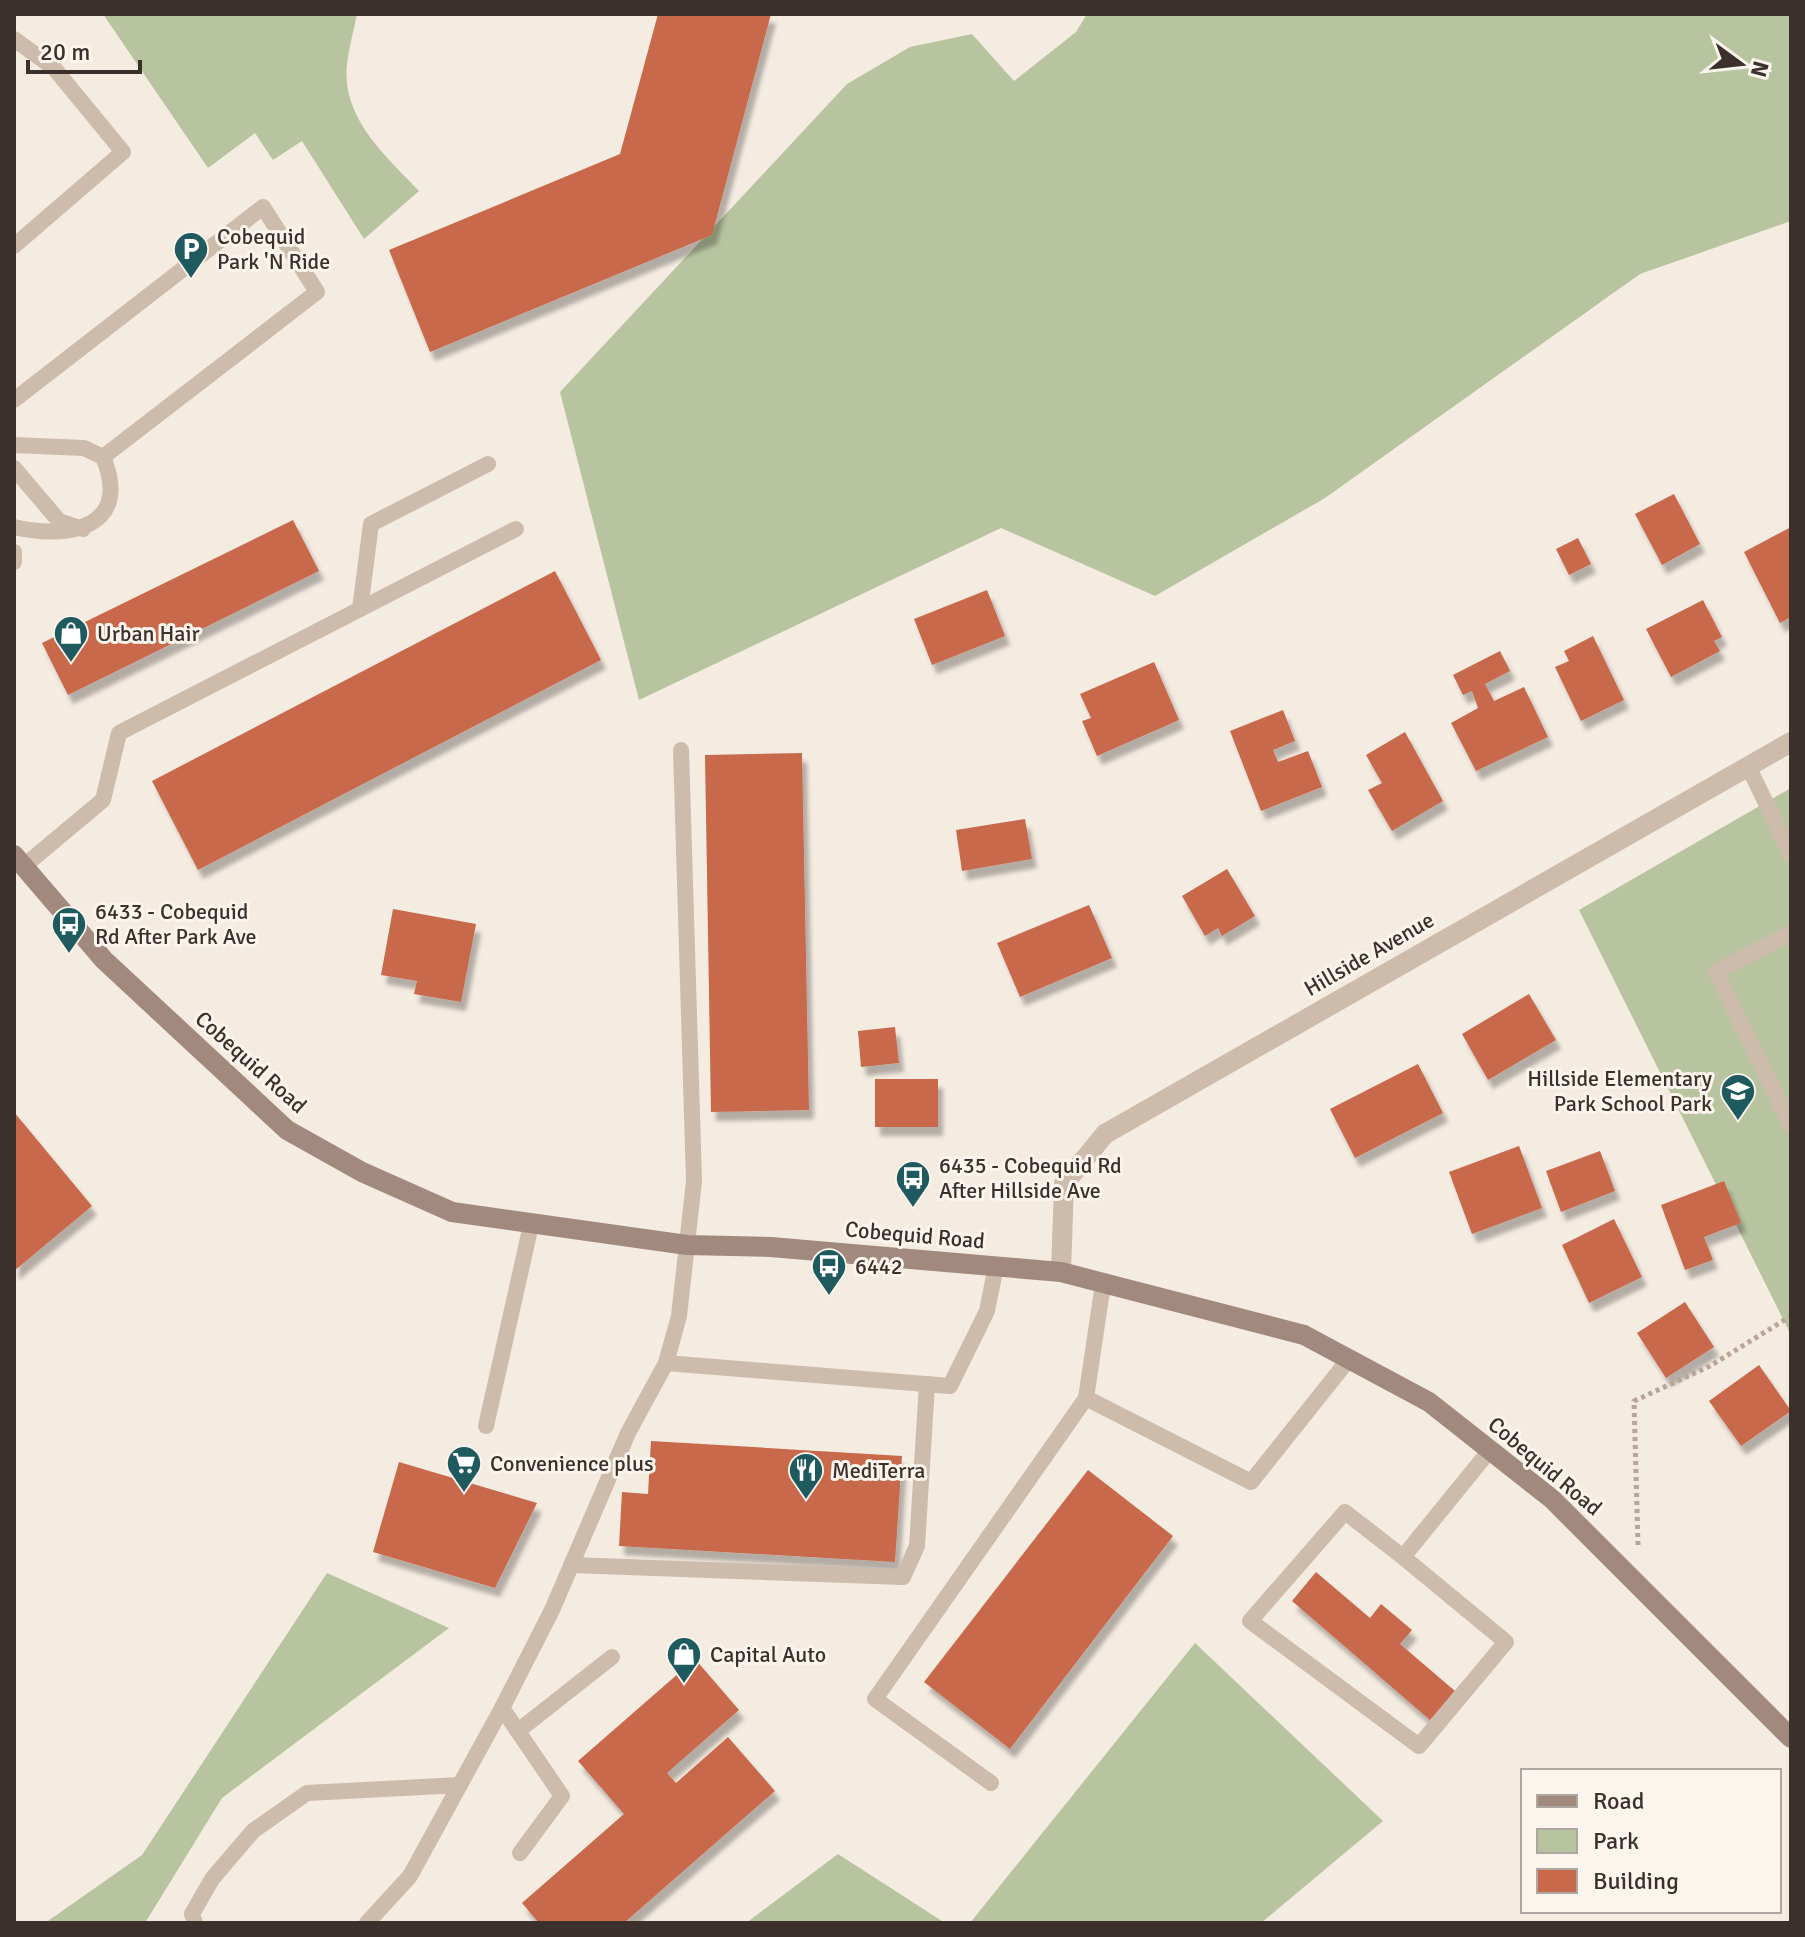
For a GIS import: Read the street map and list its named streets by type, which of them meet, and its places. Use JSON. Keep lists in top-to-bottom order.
{
  "streets": {
    "main road": ["Cobequid Road"],
    "street": ["Hillside Avenue"]
  },
  "crossings": [
    ["Hillside Avenue", "Cobequid Road"]
  ],
  "places": {
    "parking": ["Cobequid Park 'N Ride"],
    "shop": ["Urban Hair", "Capital Auto"],
    "bus stop": ["6433 - Cobequid Rd After Park Ave", "6435 - Cobequid Rd After Hillside Ave", "6442"],
    "school or university": ["Hillside Elementary Park School Park"],
    "supermarket": ["Convenience plus"],
    "restaurant": ["MediTerra"]
  },
  "legend": ["Road", "Park", "Building"],
  "scale_bar": "20 m",
  "north": "right"
}
